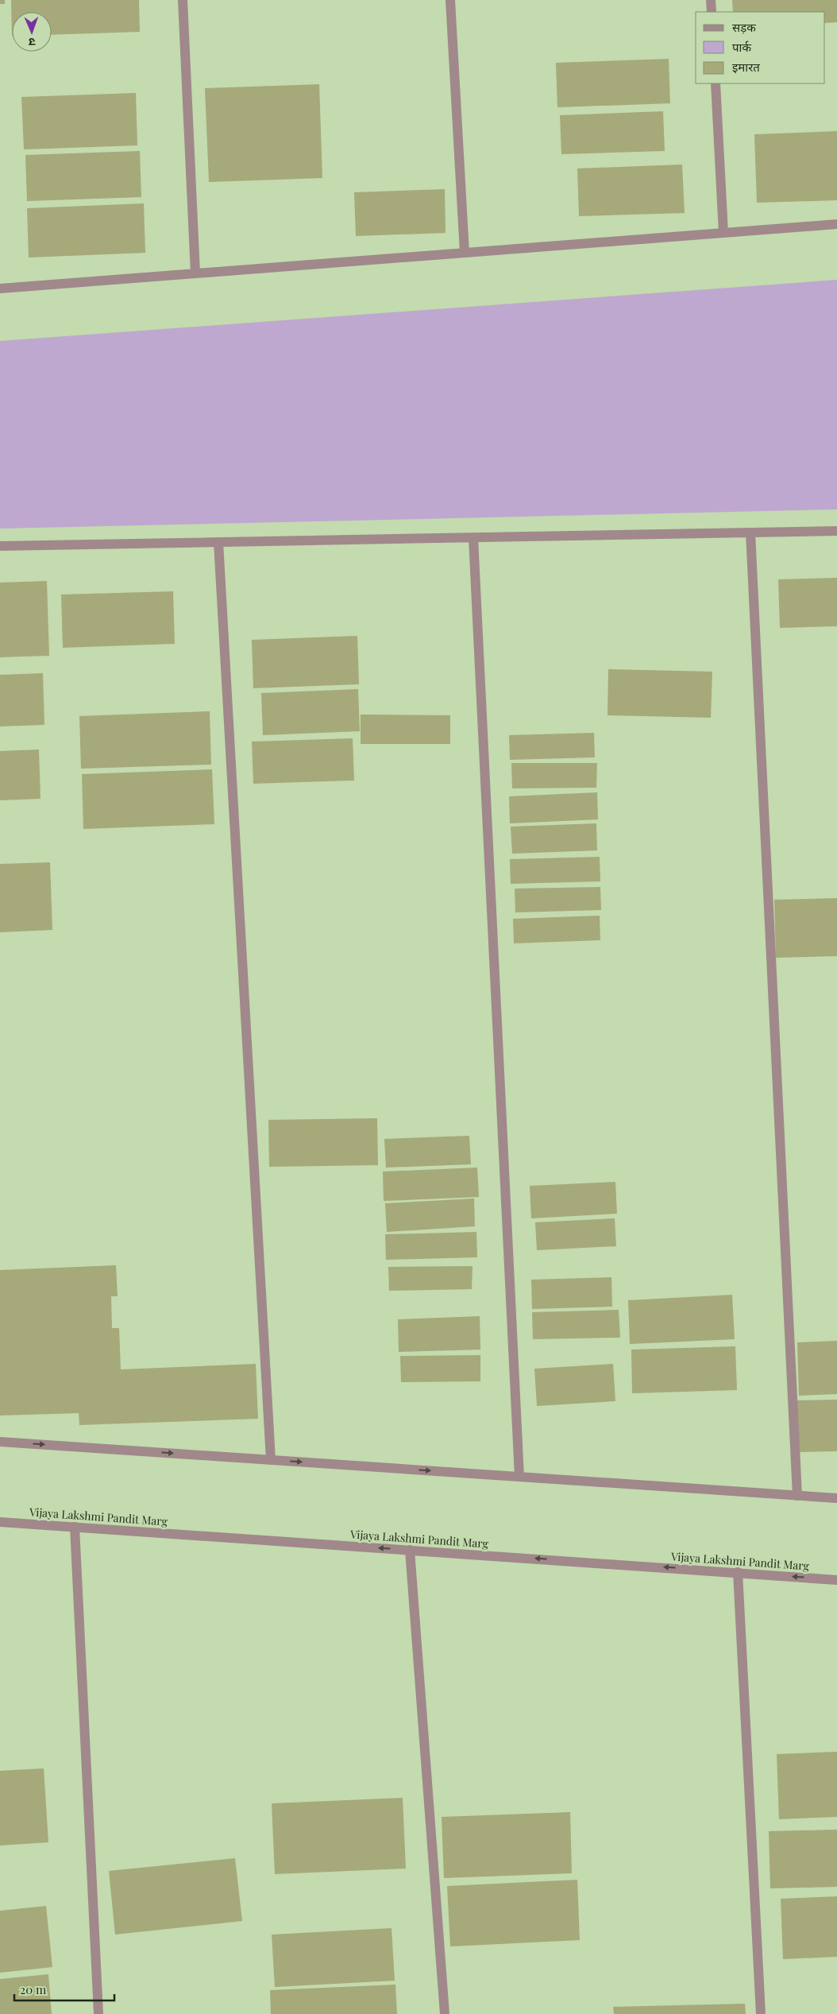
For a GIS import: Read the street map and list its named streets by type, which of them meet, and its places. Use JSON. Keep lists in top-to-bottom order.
{
  "streets": {
    "street": ["Vijaya Lakshmi Pandit Marg"]
  },
  "legend": ["सड़क", "पार्क", "इमारत"],
  "scale_bar": "20 m",
  "north": "bottom"
}
